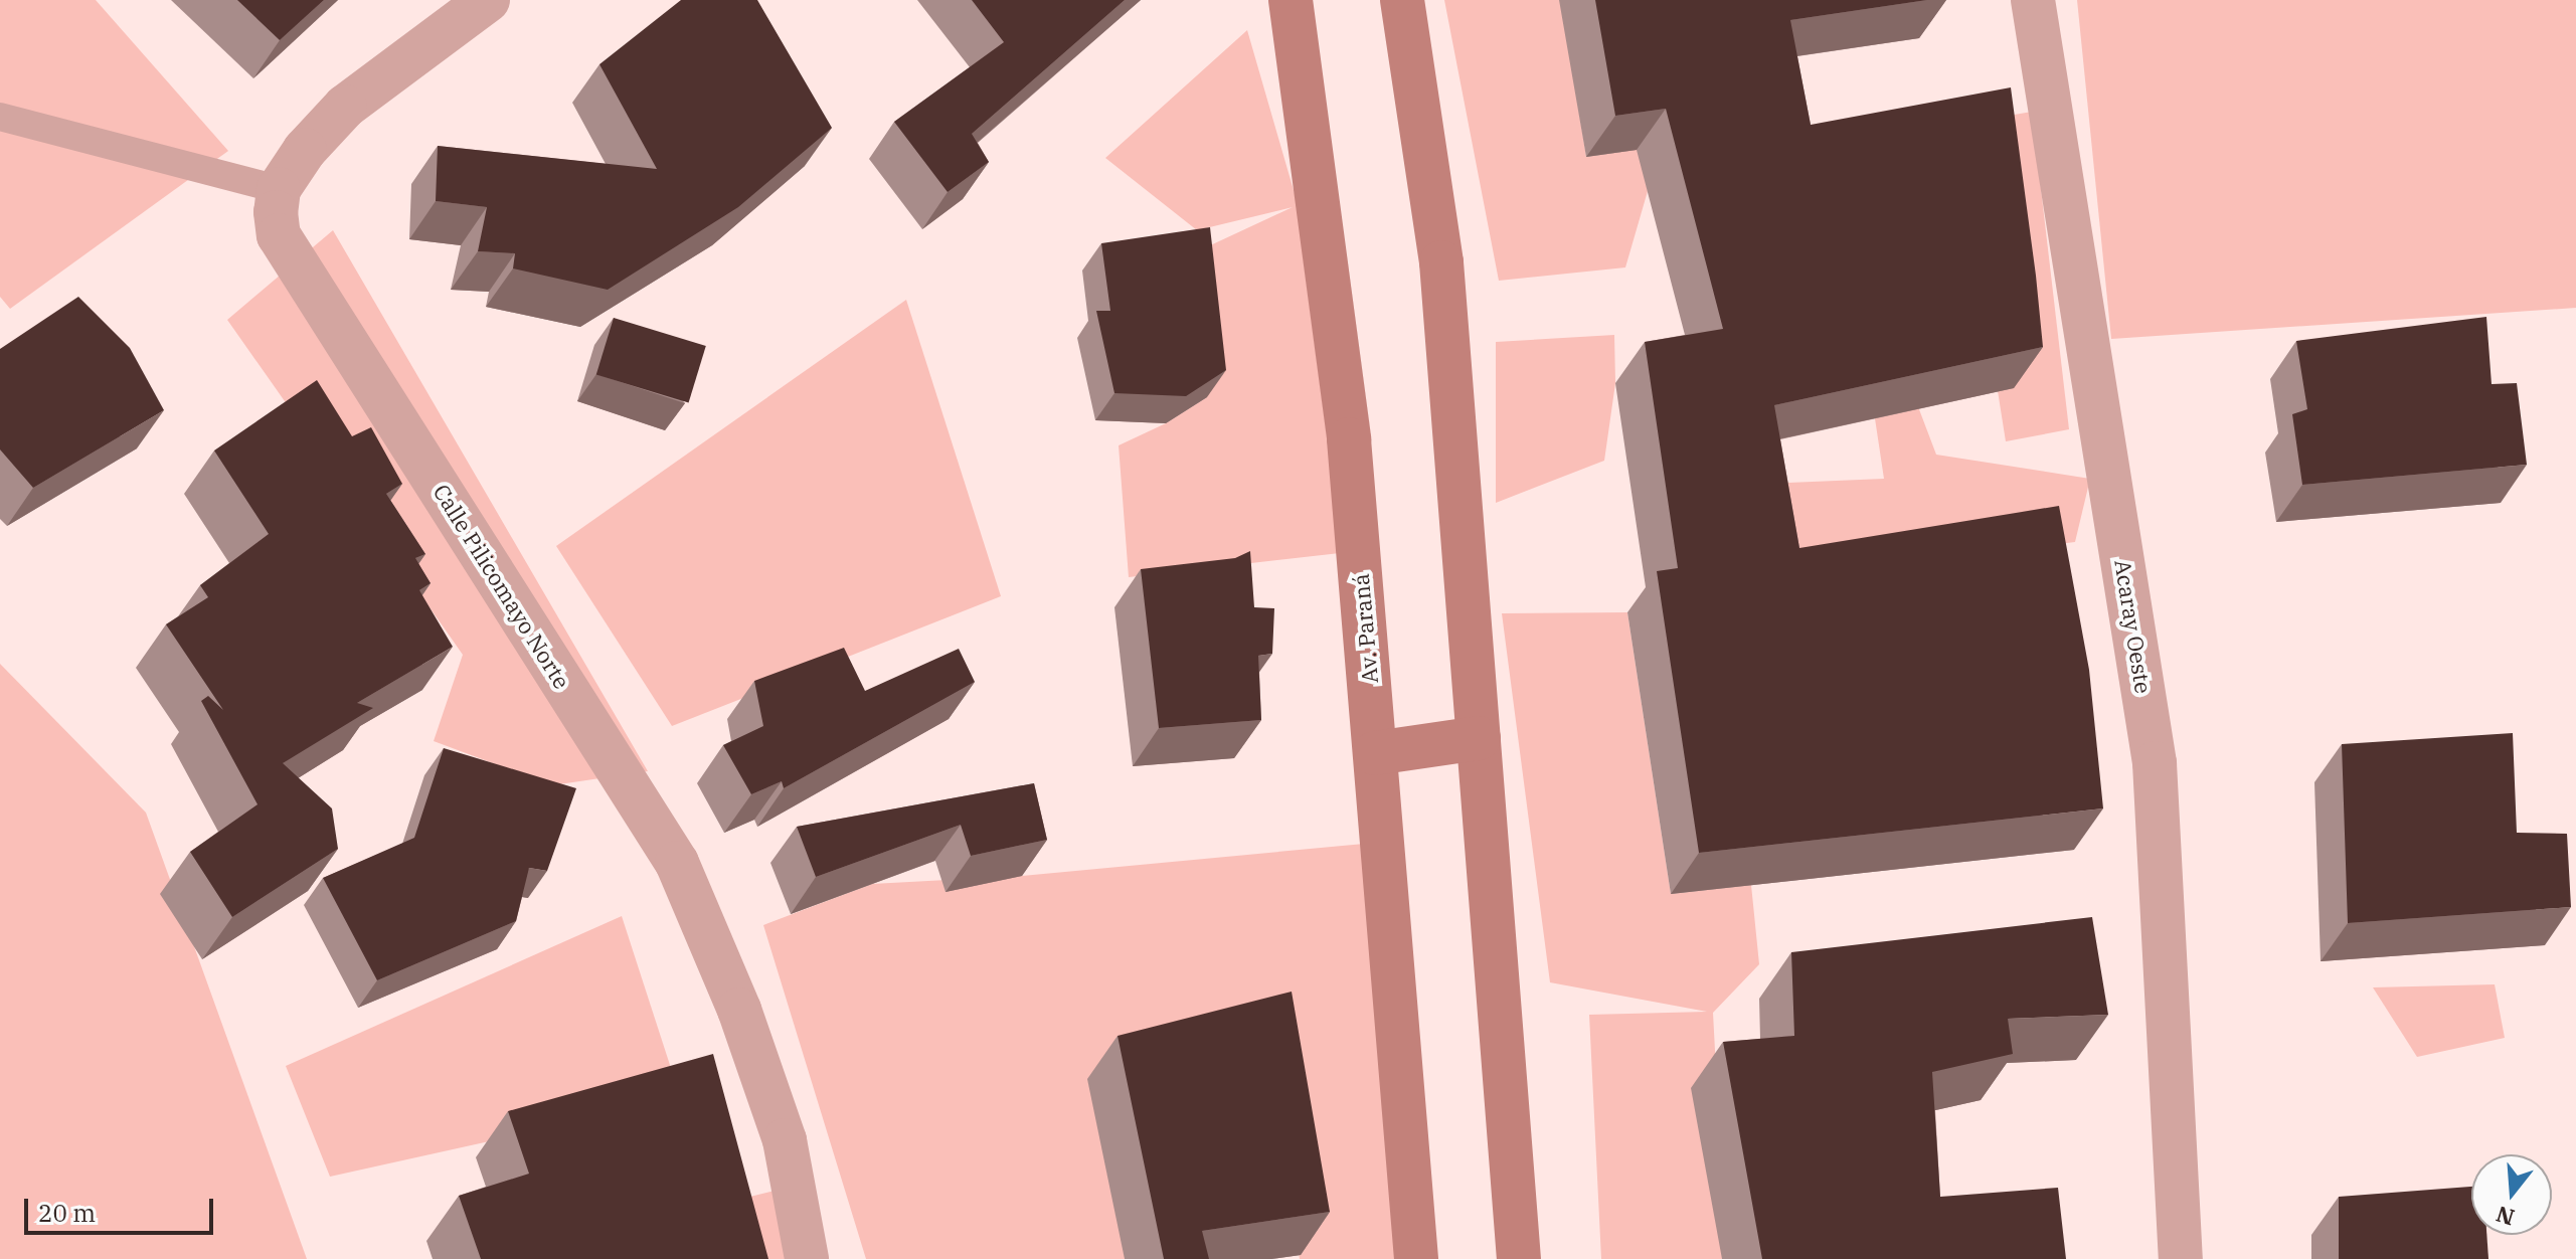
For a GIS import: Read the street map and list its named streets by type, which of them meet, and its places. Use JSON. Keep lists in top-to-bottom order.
{
  "streets": {
    "street": ["Calle Pilicomayo Norte", "Acaray Oeste", "Av. Paraná"]
  },
  "scale_bar": "20 m",
  "north": "bottom"
}
